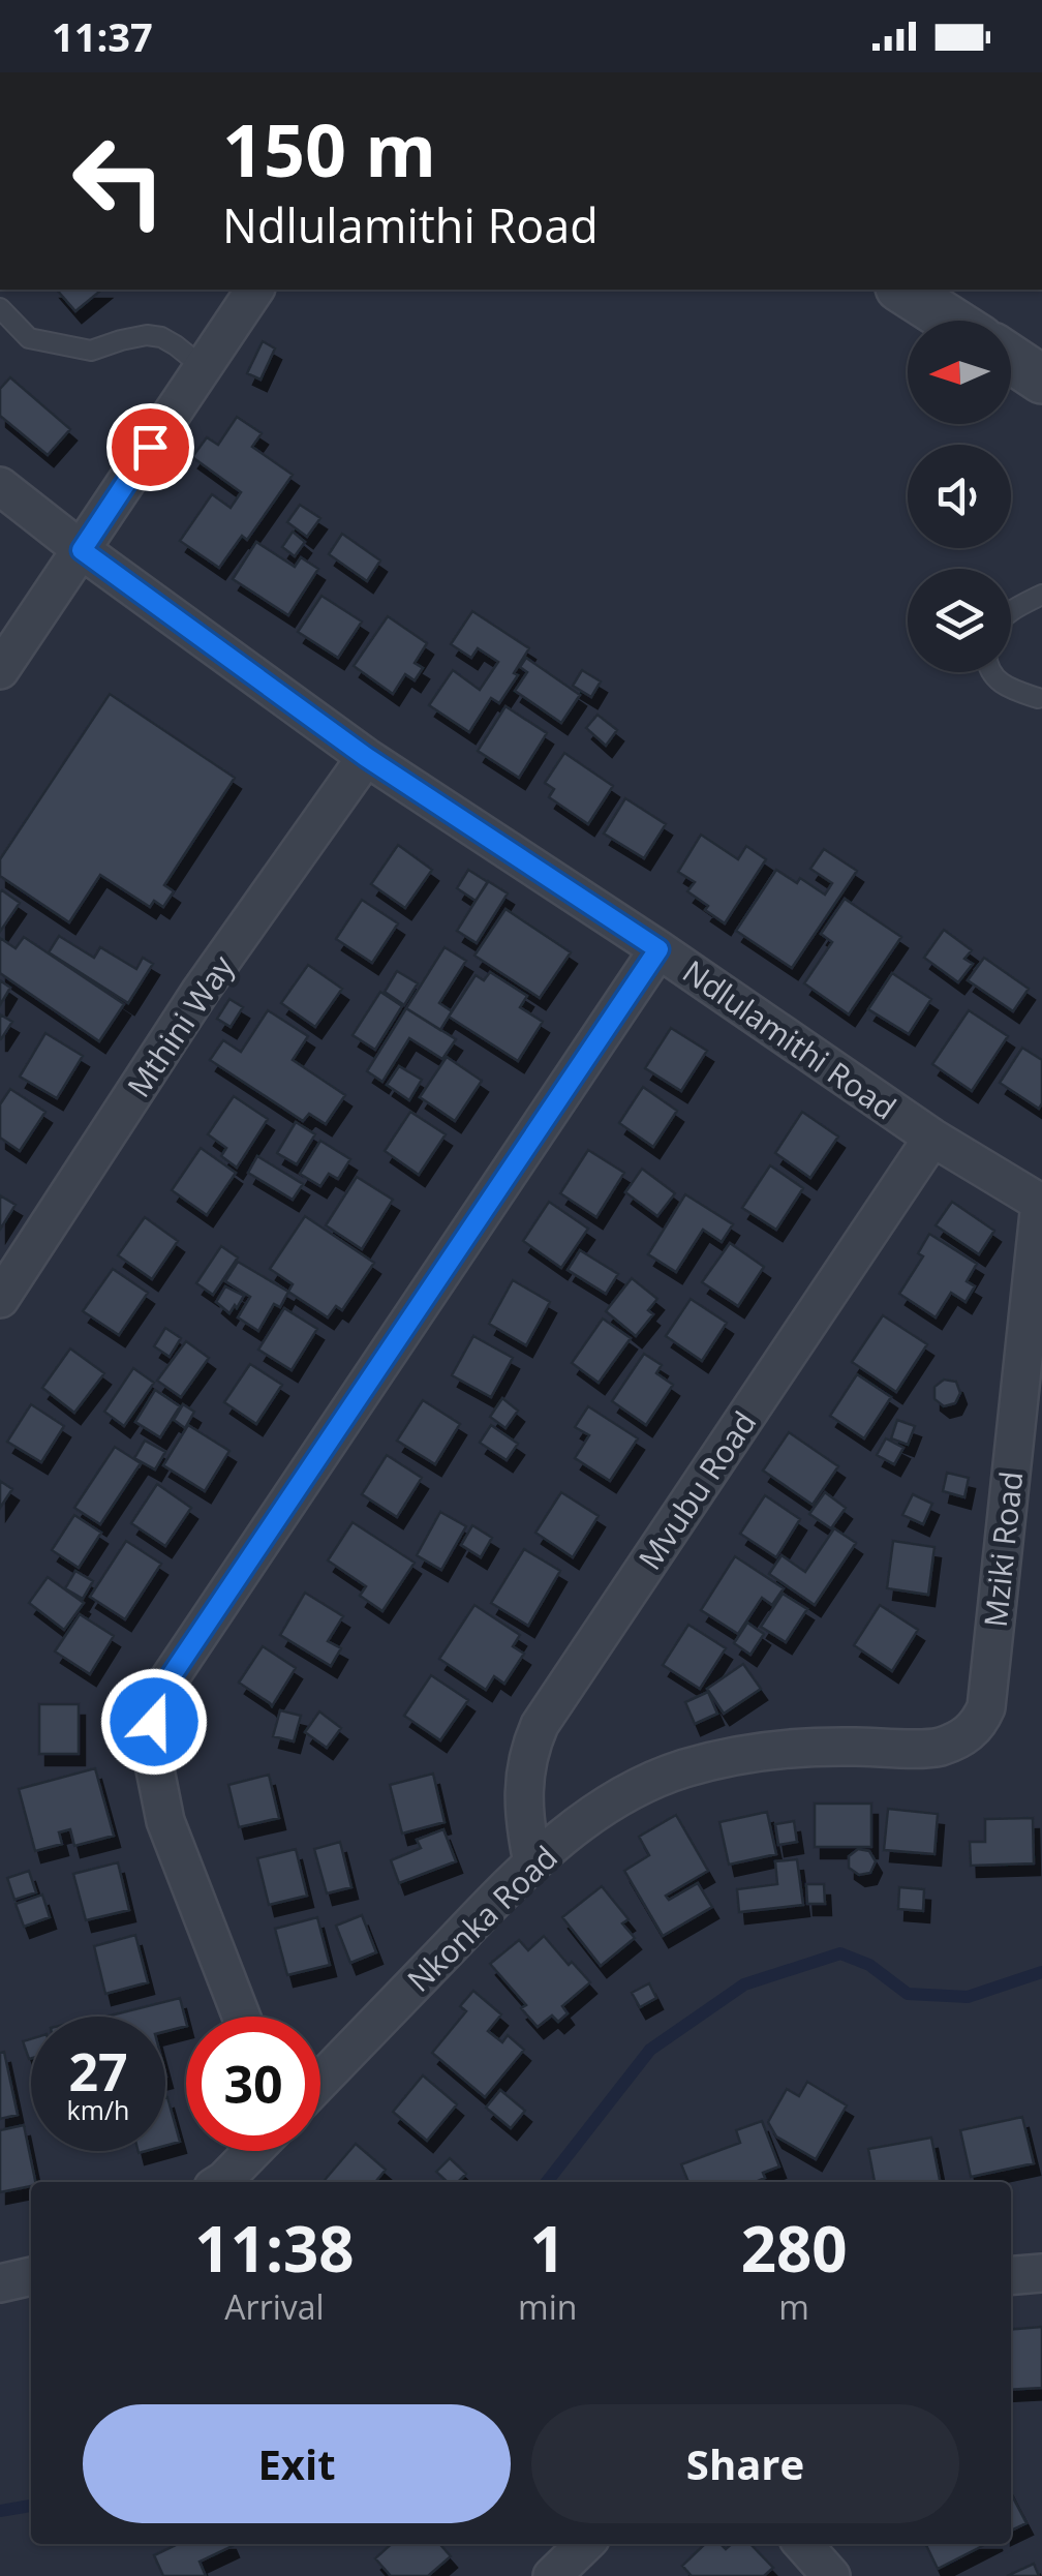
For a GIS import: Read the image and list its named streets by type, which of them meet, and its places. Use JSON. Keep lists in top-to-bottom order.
{
  "streets": {
    "street": [
      "Mthini Way",
      "Ndlulamithi Road",
      "Mvubu Road",
      "Mziki Road",
      "Nkonka Road"
    ]
  },
  "crossings": [
    ["Mthini Way", "Ndlulamithi Road"],
    ["Ndlulamithi Road", "Mvubu Road"],
    ["Ndlulamithi Road", "Mziki Road"],
    ["Mvubu Road", "Nkonka Road"],
    ["Mziki Road", "Nkonka Road"]
  ],
  "north": "left",
  "page": {
    "status": "11:37",
    "turn": ["150 m", "Ndlulamithi Road"],
    "speed": "27 km/h",
    "limit": "30",
    "eta": [
      "11:38",
      "Arrival",
      "1",
      "min",
      "280",
      "m"
    ],
    "buttons": ["Exit", "Share"]
  }
}
